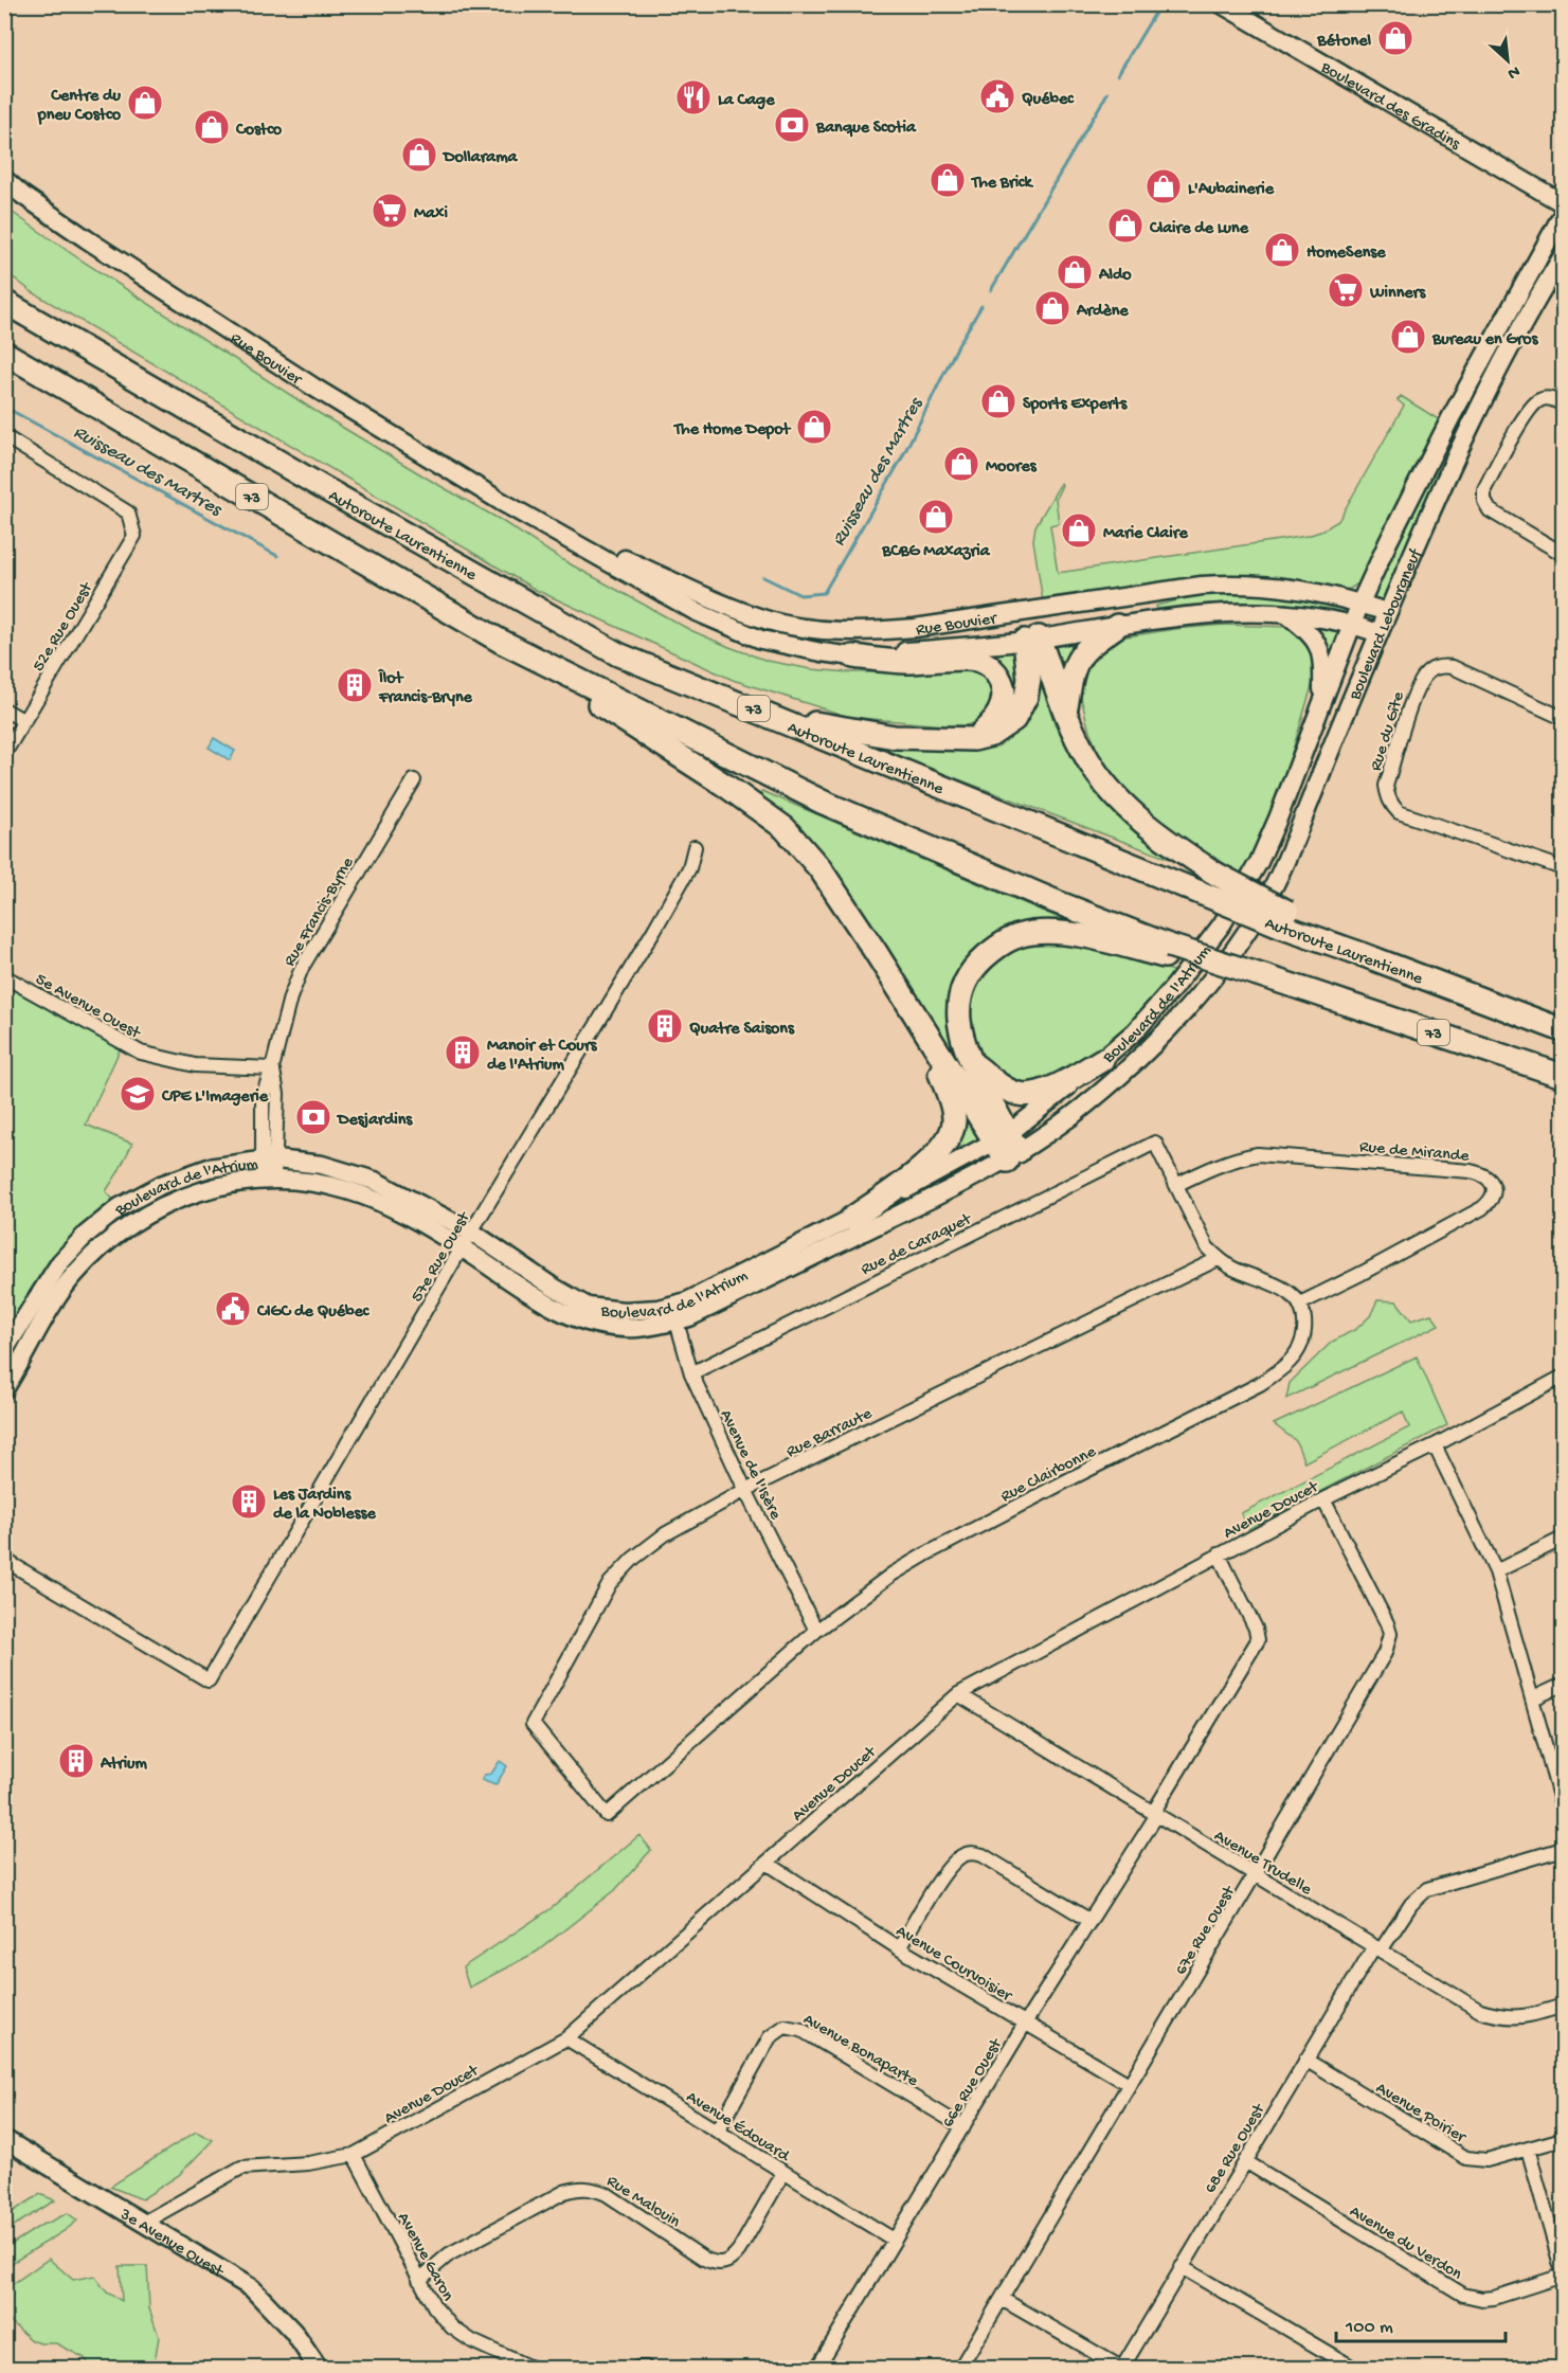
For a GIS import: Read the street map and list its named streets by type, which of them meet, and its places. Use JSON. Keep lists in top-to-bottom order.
{
  "streets": {
    "highway": ["73", "Autoroute Laurentienne"],
    "street": [
      "Boulevard des Gradins",
      "Rue Bouvier",
      "Boulevard Lebourgneuf",
      "52e Rue Ouest",
      "Rue du Gîte",
      "Rue Francis-Byrne",
      "Boulevard de l'Atrium",
      "5e Avenue Ouest",
      "Rue de Mirande",
      "Rue de Caraquet",
      "57e Rue Ouest",
      "Rue Barraute",
      "Avenue de l'Isère",
      "Rue Clairbonne",
      "Avenue Doucet",
      "Avenue Trudelle",
      "67e Rue Ouest",
      "Avenue Courvoisier",
      "Avenue Bonaparte",
      "66e Rue Ouest",
      "Avenue Poirier",
      "Avenue Édouard",
      "68e Rue Ouest",
      "Rue Malouin",
      "3e Avenue Ouest",
      "Avenue du Verdon",
      "Avenue Garon"
    ]
  },
  "crossings": [
    ["Rue Bouvier", "Boulevard Lebourgneuf"],
    ["Boulevard Lebourgneuf", "Boulevard de l'Atrium"],
    ["Rue Francis-Byrne", "Boulevard de l'Atrium"],
    ["Rue Francis-Byrne", "5e Avenue Ouest"],
    ["Boulevard de l'Atrium", "57e Rue Ouest"],
    ["Boulevard de l'Atrium", "Avenue de l'Isère"],
    ["Rue de Mirande", "Rue de Caraquet"],
    ["Rue de Mirande", "Rue Clairbonne"],
    ["Rue de Caraquet", "Avenue de l'Isère"],
    ["Rue Barraute", "Avenue de l'Isère"],
    ["Rue Barraute", "Rue Clairbonne"],
    ["Avenue de l'Isère", "Rue Clairbonne"],
    ["Avenue Doucet", "Avenue Trudelle"],
    ["Avenue Doucet", "67e Rue Ouest"],
    ["Avenue Doucet", "Avenue Courvoisier"],
    ["Avenue Doucet", "66e Rue Ouest"],
    ["Avenue Doucet", "Avenue Édouard"],
    ["Avenue Doucet", "3e Avenue Ouest"],
    ["Avenue Doucet", "Avenue Garon"],
    ["Avenue Trudelle", "67e Rue Ouest"],
    ["Avenue Trudelle", "66e Rue Ouest"],
    ["Avenue Trudelle", "68e Rue Ouest"],
    ["67e Rue Ouest", "Avenue Courvoisier"],
    ["Avenue Courvoisier", "66e Rue Ouest"],
    ["Avenue Bonaparte", "66e Rue Ouest"],
    ["Avenue Bonaparte", "Avenue Édouard"],
    ["66e Rue Ouest", "Avenue Édouard"],
    ["Avenue Poirier", "68e Rue Ouest"],
    ["Avenue Édouard", "Rue Malouin"],
    ["68e Rue Ouest", "Avenue du Verdon"],
    ["Rue Malouin", "Avenue Garon"]
  ],
  "water": ["Ruisseau des Martres"],
  "places": {
    "shop": [
      "Bétonel",
      "Centre du pneu Costco",
      "Costco",
      "Dollarama",
      "The Brick",
      "L'Aubainerie",
      "Claire de Lune",
      "HomeSense",
      "Aldo",
      "Ardène",
      "Bureau en Gros",
      "Sports Experts",
      "The Home Depot",
      "Moores",
      "BCBG Maxazria",
      "Marie Claire"
    ],
    "public building": ["Québec", "CIGC de Québec"],
    "restaurant": ["La Cage"],
    "bank": ["Banque Scotia", "Desjardins"],
    "supermarket": ["Maxi", "Winners"],
    "building": [
      "Îlot Francis-Bryne",
      "Quatre Saisons",
      "Manoir et Cours de l'Atrium",
      "Les Jardins de la Noblesse",
      "Atrium"
    ],
    "school or university": ["CPE L'Imagerie"]
  },
  "scale_bar": "100 m",
  "north": "bottom right"
}
